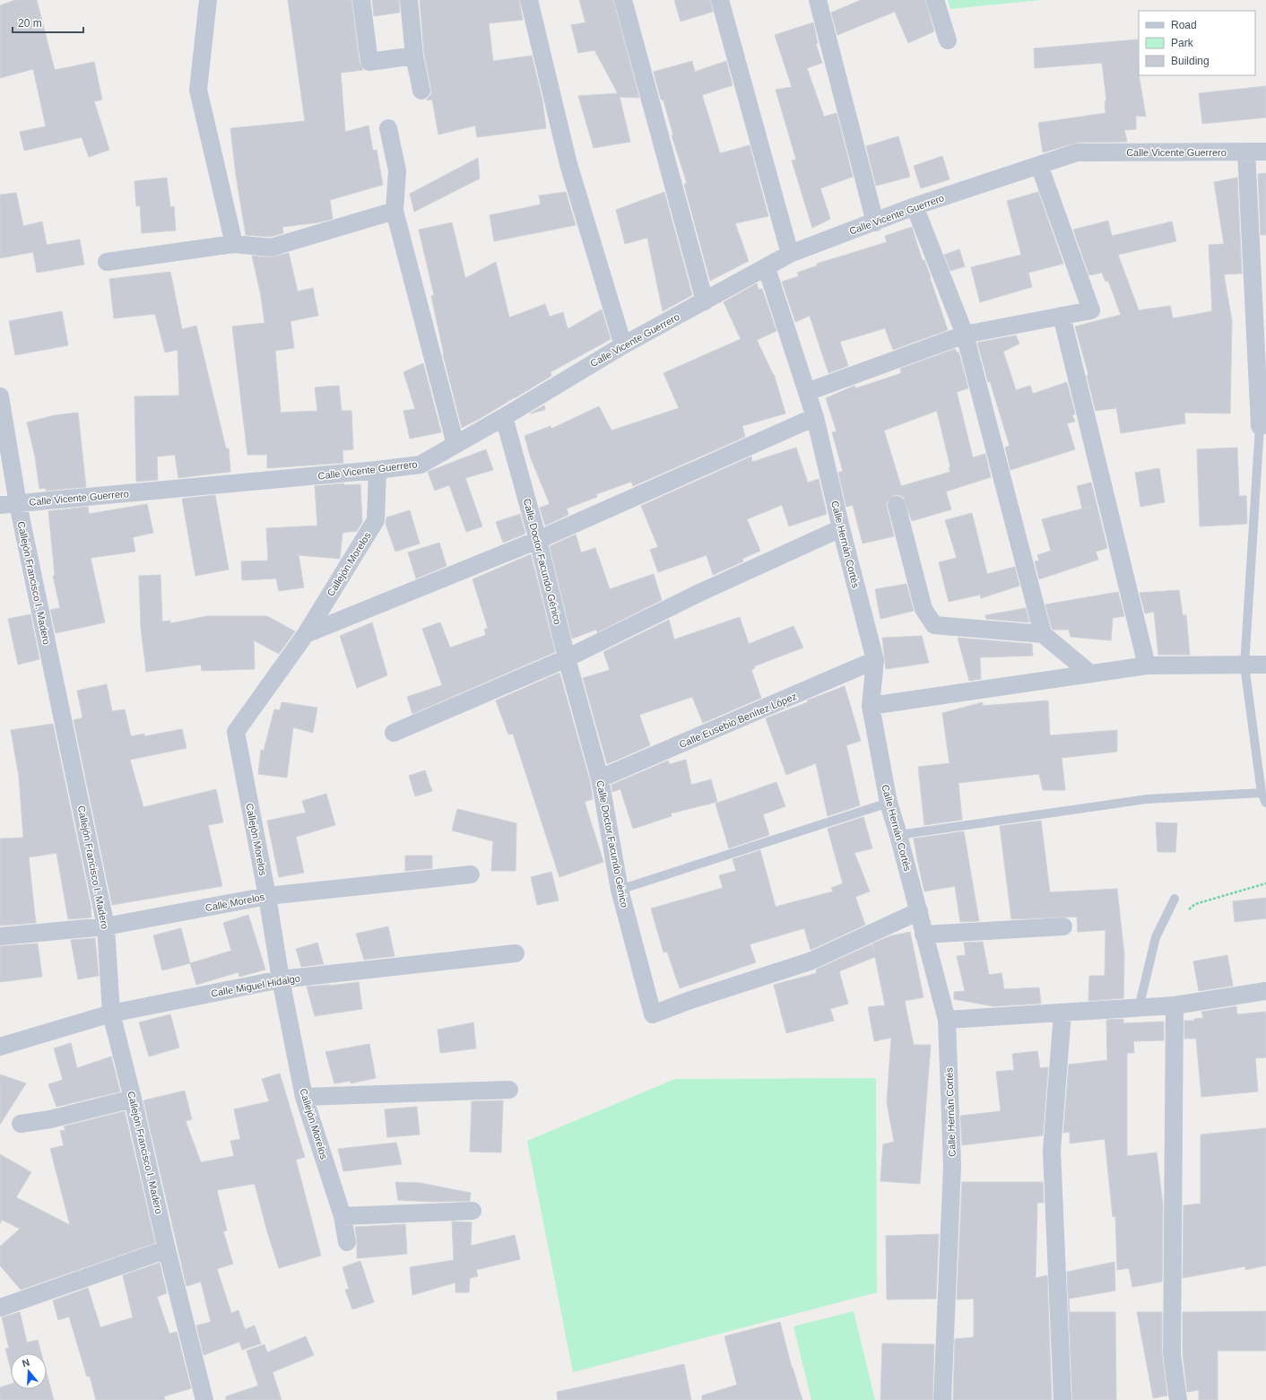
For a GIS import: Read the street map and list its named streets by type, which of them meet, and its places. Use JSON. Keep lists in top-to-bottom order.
{
  "streets": {
    "street": [
      "Calle Vicente Guerrero",
      "Calle Hernán Cortés",
      "Calle Doctor Facundo Génico",
      "Callejón Morelos",
      "Callejón Francisco I. Madero",
      "Calle Eusebio Benítez López",
      "Calle Morelos",
      "Calle Miguel Hidalgo"
    ]
  },
  "crossings": [
    ["Calle Vicente Guerrero", "Calle Hernán Cortés"],
    ["Calle Vicente Guerrero", "Calle Doctor Facundo Génico"],
    ["Calle Vicente Guerrero", "Callejón Morelos"],
    ["Calle Vicente Guerrero", "Callejón Francisco I. Madero"],
    ["Calle Hernán Cortés", "Calle Doctor Facundo Génico"],
    ["Calle Hernán Cortés", "Calle Eusebio Benítez López"],
    ["Calle Doctor Facundo Génico", "Calle Eusebio Benítez López"],
    ["Callejón Morelos", "Calle Morelos"],
    ["Callejón Morelos", "Calle Miguel Hidalgo"],
    ["Callejón Francisco I. Madero", "Calle Morelos"],
    ["Callejón Francisco I. Madero", "Calle Miguel Hidalgo"]
  ],
  "legend": ["Road", "Park", "Building"],
  "scale_bar": "20 m",
  "north": "top"
}
